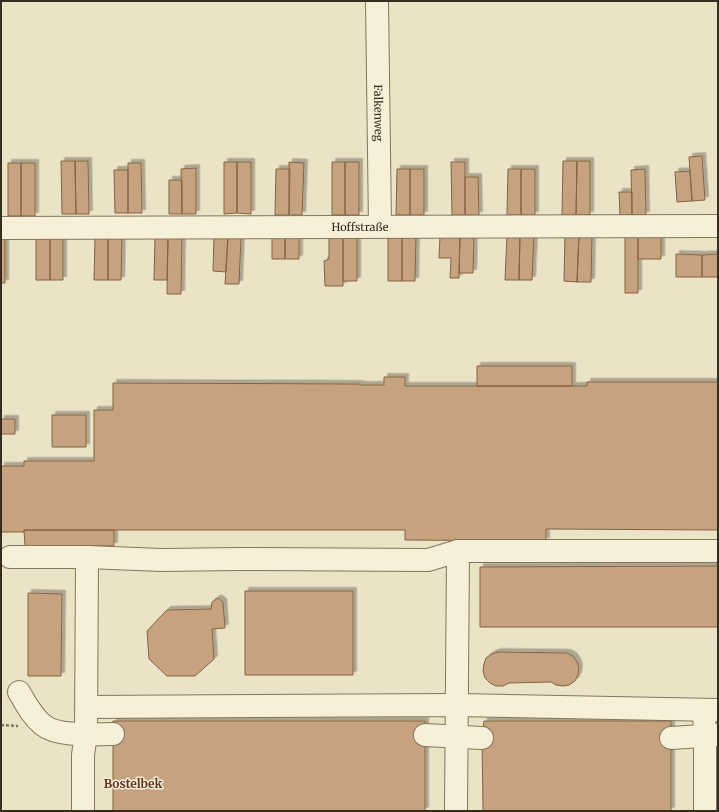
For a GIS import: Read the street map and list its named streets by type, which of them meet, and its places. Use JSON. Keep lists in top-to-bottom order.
{
  "streets": {
    "street": ["Falkenweg", "Hoffstraße"]
  },
  "crossings": [
    ["Falkenweg", "Hoffstraße"]
  ],
  "districts": ["Bostelbek"]
}
